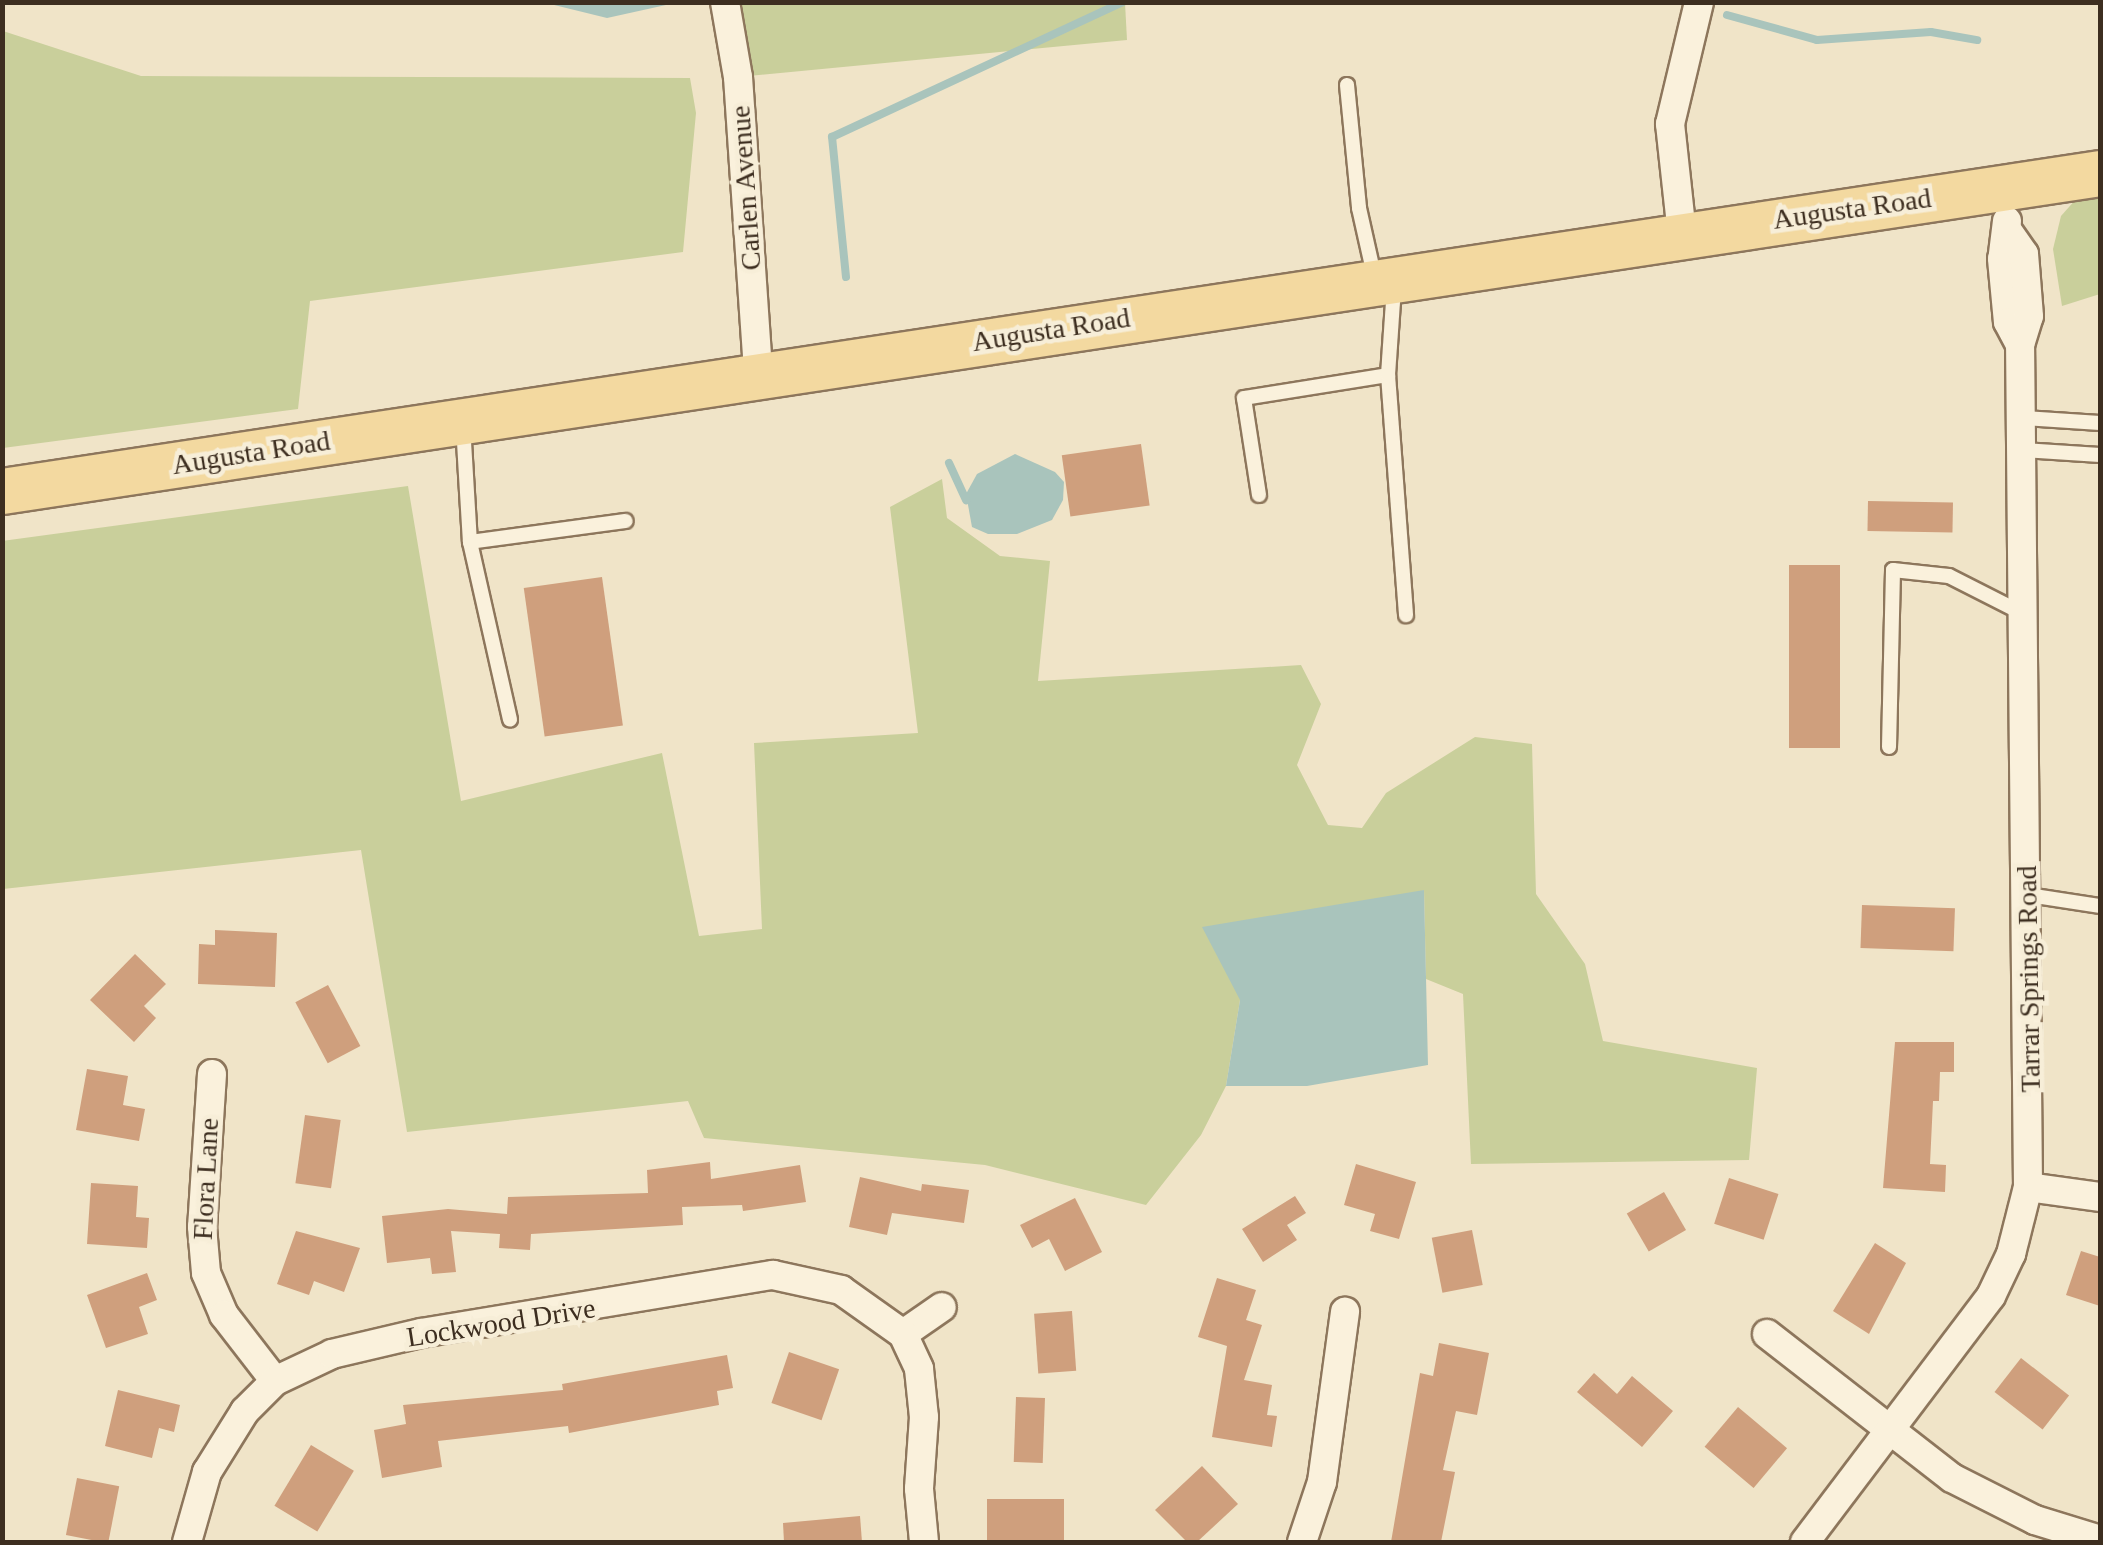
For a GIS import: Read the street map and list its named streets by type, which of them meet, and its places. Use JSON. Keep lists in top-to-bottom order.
{
  "streets": {
    "main road": ["Augusta Road"],
    "street": [
      "Carlen Avenue",
      "Tarrar Springs Road",
      "Flora Lane",
      "Lockwood Drive"
    ]
  },
  "crossings": [
    ["Carlen Avenue", "Augusta Road"],
    ["Augusta Road", "Tarrar Springs Road"],
    ["Flora Lane", "Lockwood Drive"]
  ]
}
